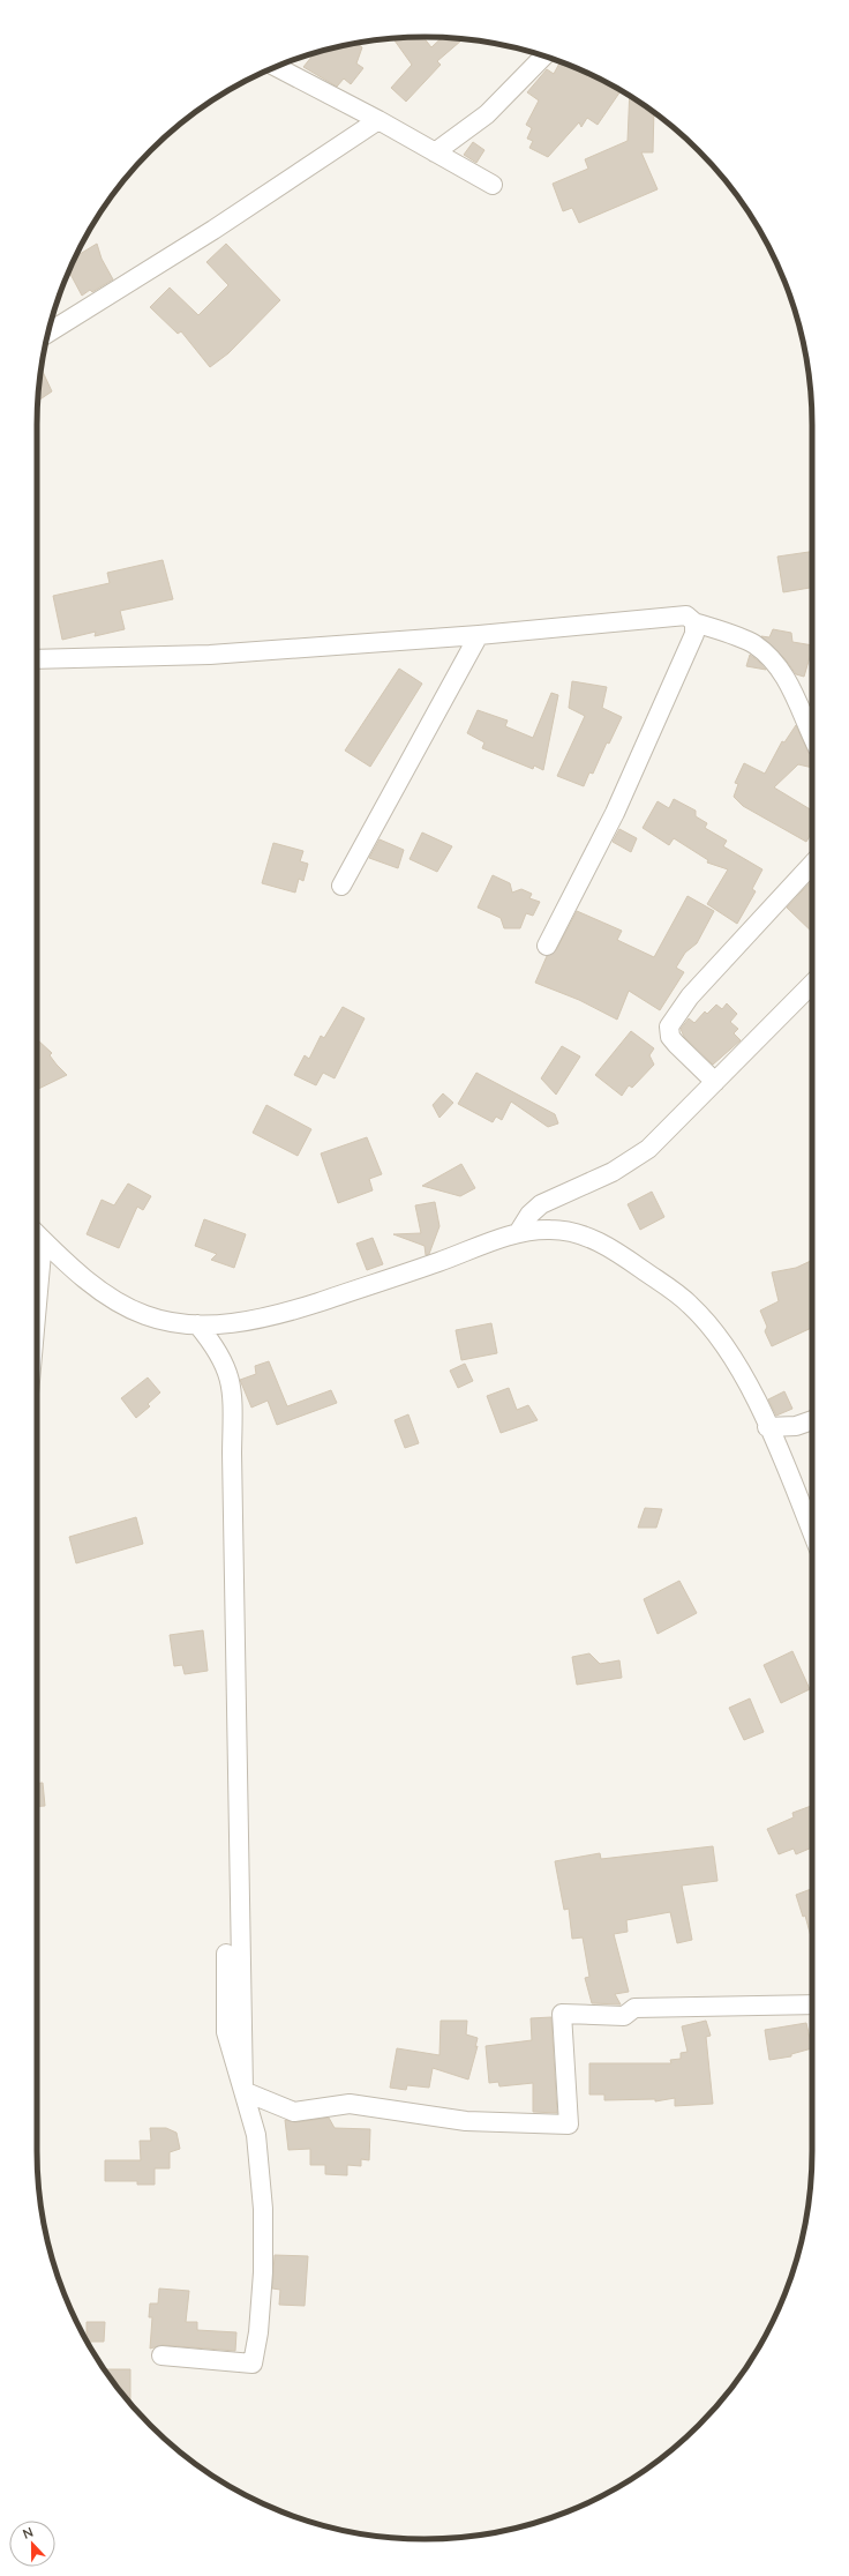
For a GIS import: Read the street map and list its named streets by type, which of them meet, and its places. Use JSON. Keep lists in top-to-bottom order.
{
  "north": "top"
}
